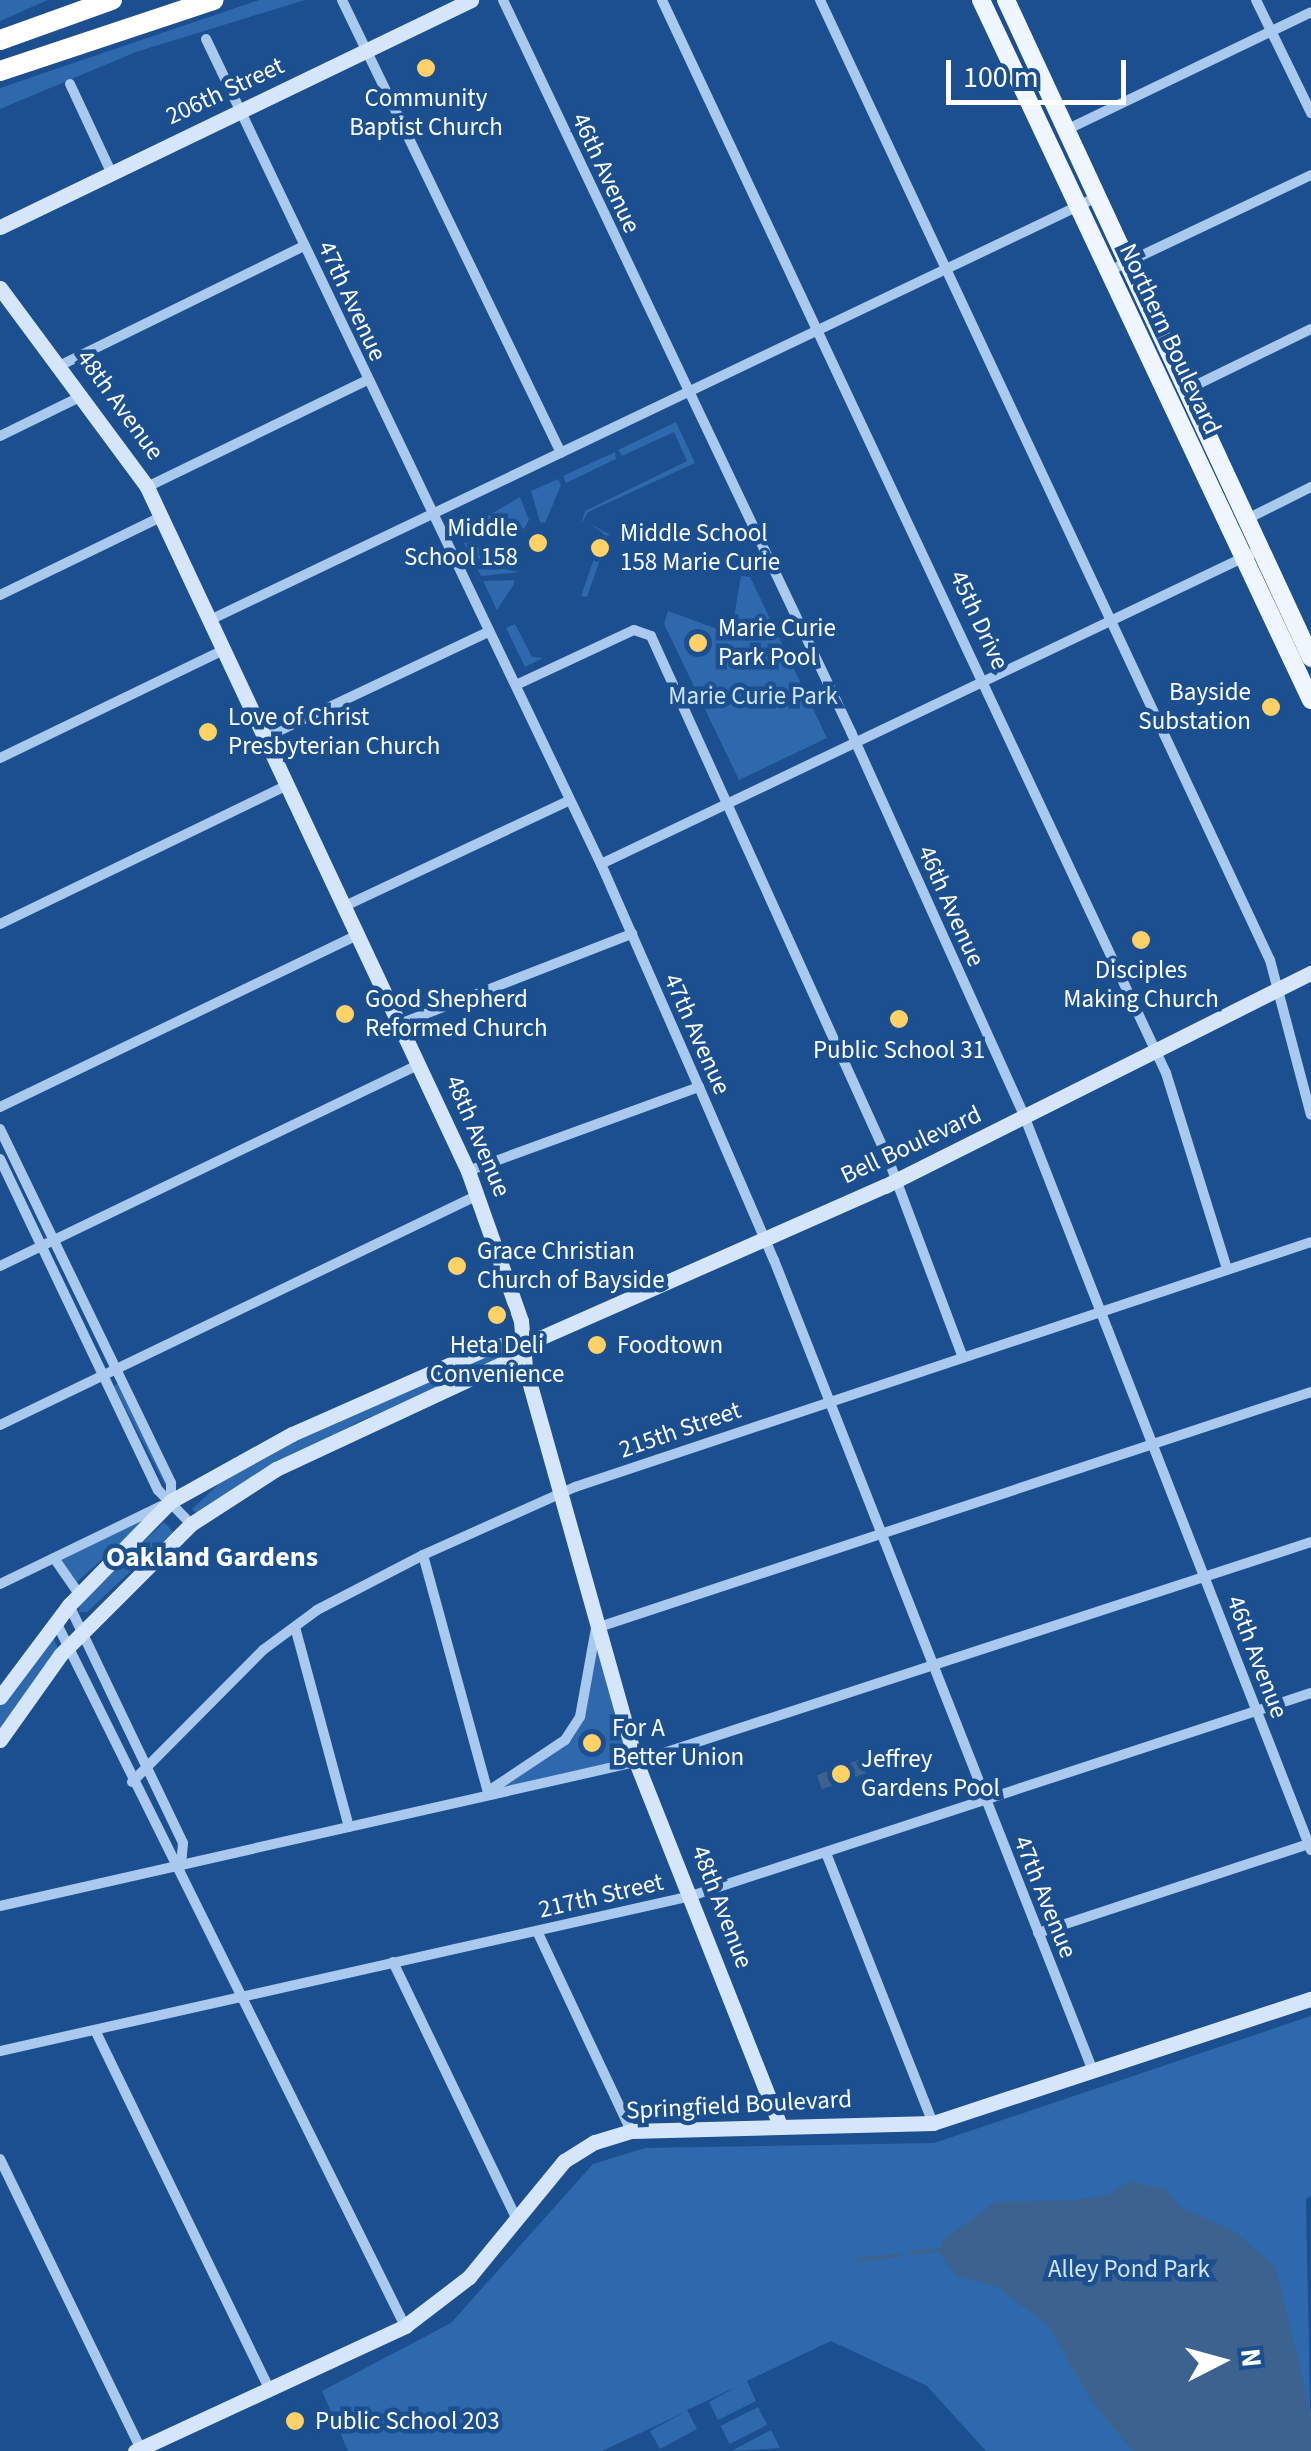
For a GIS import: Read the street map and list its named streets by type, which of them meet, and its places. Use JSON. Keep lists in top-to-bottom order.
{
  "streets": {
    "main road": ["Northern Boulevard"],
    "street": [
      "206th Street",
      "46th Avenue",
      "47th Avenue",
      "48th Avenue",
      "45th Drive",
      "Bell Boulevard",
      "215th Street",
      "217th Street",
      "Springfield Boulevard"
    ]
  },
  "crossings": [
    ["206th Street", "47th Avenue"],
    ["46th Avenue", "Bell Boulevard"],
    ["46th Avenue", "215th Street"],
    ["46th Avenue", "217th Street"],
    ["47th Avenue", "Bell Boulevard"],
    ["47th Avenue", "215th Street"],
    ["47th Avenue", "217th Street"],
    ["47th Avenue", "Springfield Boulevard"],
    ["48th Avenue", "Bell Boulevard"],
    ["48th Avenue", "215th Street"],
    ["48th Avenue", "217th Street"],
    ["48th Avenue", "Springfield Boulevard"],
    ["45th Drive", "Bell Boulevard"],
    ["45th Drive", "215th Street"]
  ],
  "districts": ["Oakland Gardens"],
  "parks": ["Marie Curie Park", "Alley Pond Park"],
  "places": [
    "Community Baptist Church",
    "Middle School 158",
    "Middle School 158 Marie Curie",
    "Marie Curie Park Pool",
    "Bayside Substation",
    "Love of Christ Presbyterian Church",
    "Disciples Making Church",
    "Good Shepherd Reformed Church",
    "Public School 31",
    "Grace Christian Church of Bayside",
    "Heta Deli Convenience",
    "Foodtown",
    "For A Better Union",
    "Jeffrey Gardens Pool",
    "Public School 203"
  ],
  "scale_bar": "100 m",
  "north": "right"
}
